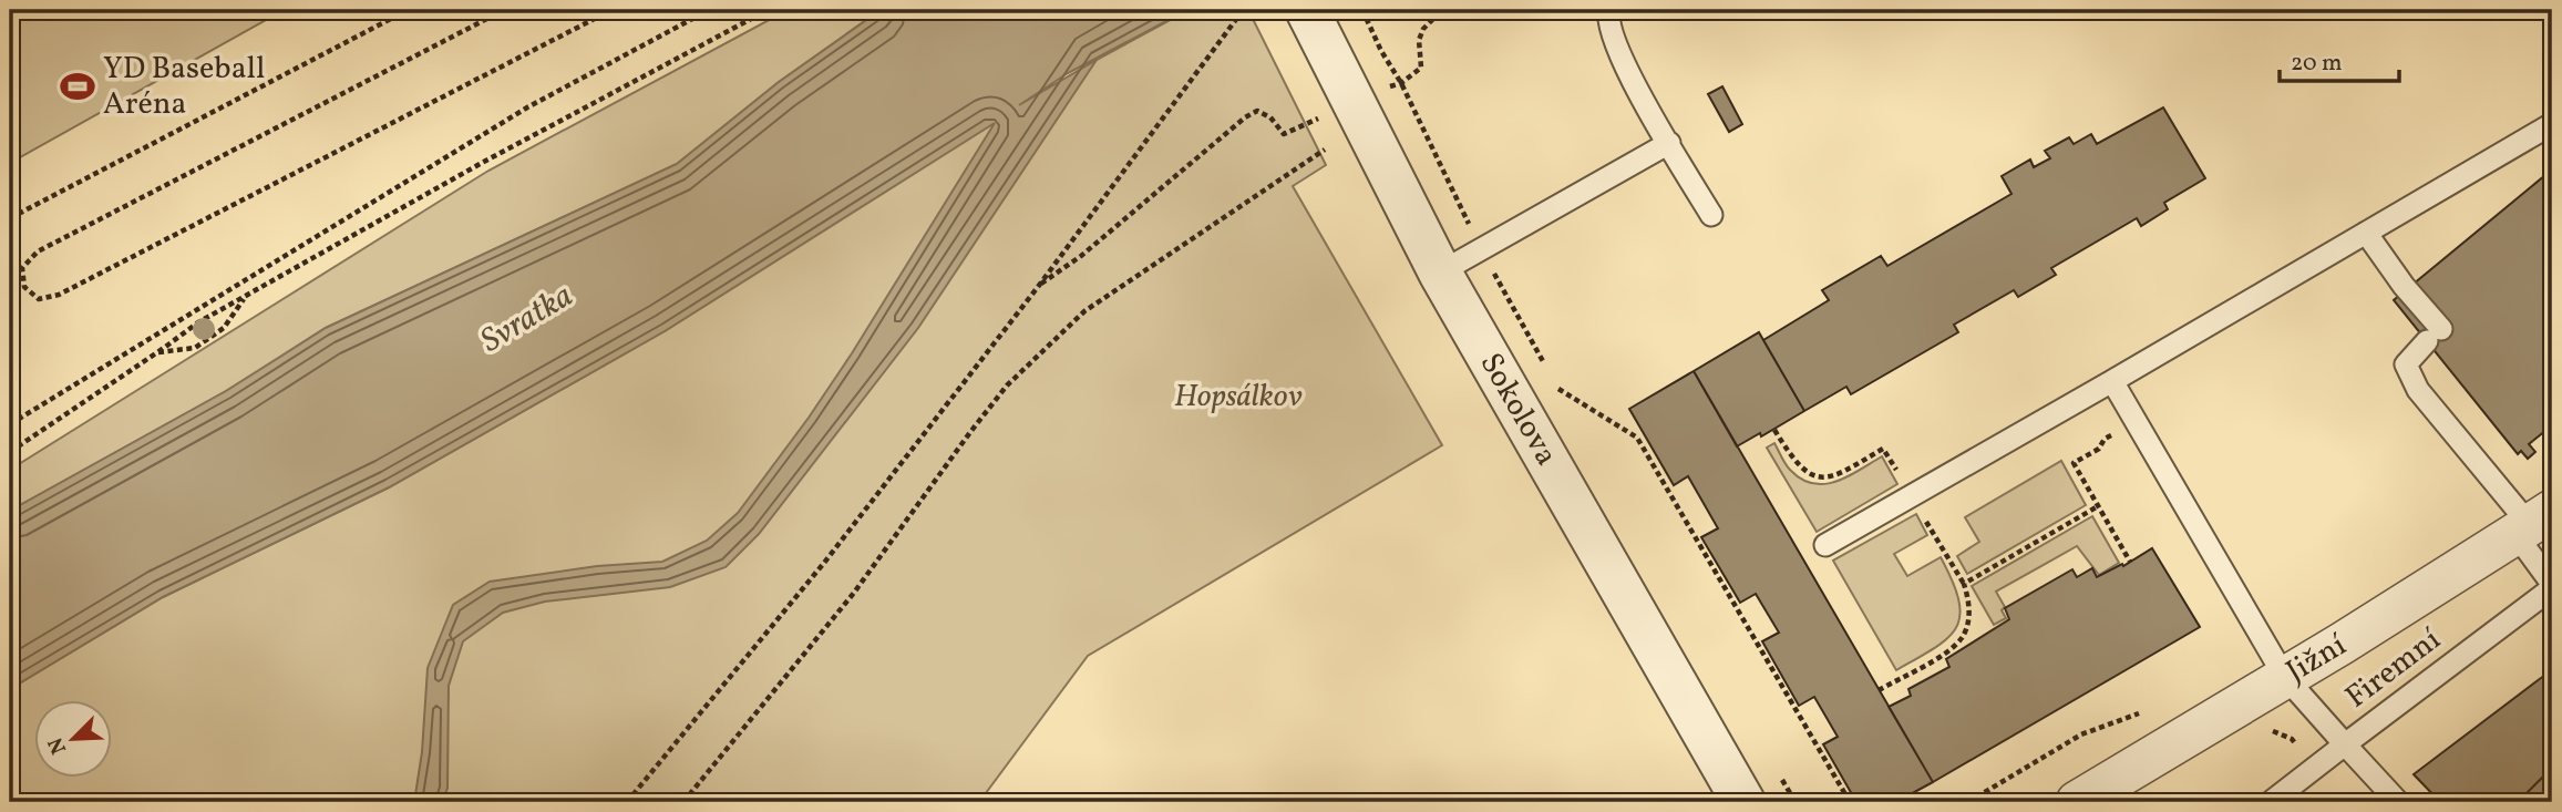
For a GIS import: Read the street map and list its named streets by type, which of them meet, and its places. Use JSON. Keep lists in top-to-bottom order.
{
  "streets": {
    "street": ["Sokolova", "Jižní"],
    "lane": ["Firemní"]
  },
  "crossings": [
    ["Jižní", "Firemní"]
  ],
  "water": ["Svratka"],
  "parks": ["Hopsálkov"],
  "places": {
    "sports": ["YD Baseball Aréna"]
  },
  "scale_bar": "20 m",
  "north": "bottom left"
}
